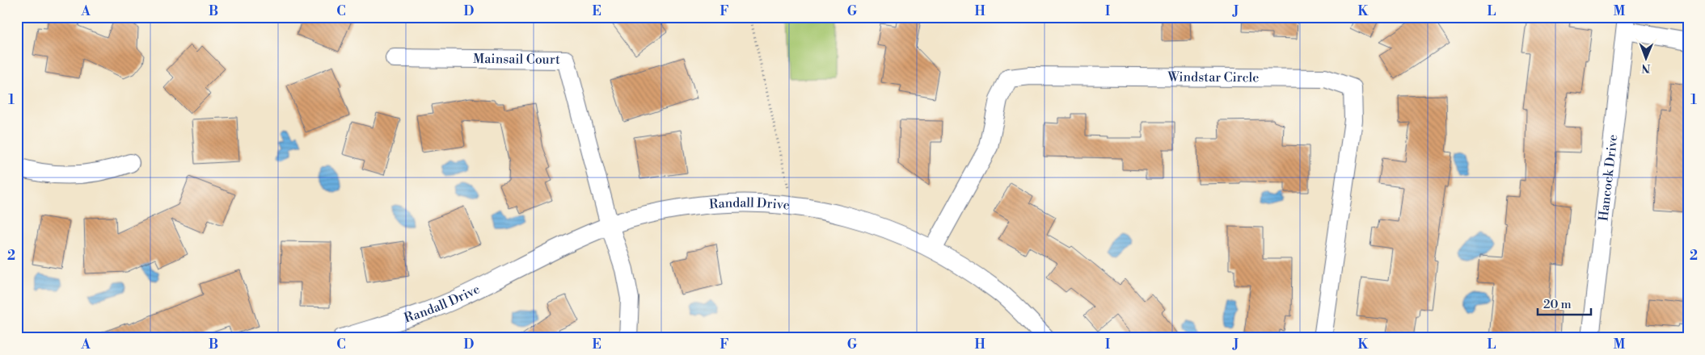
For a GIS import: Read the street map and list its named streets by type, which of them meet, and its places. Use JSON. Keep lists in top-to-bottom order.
{
  "streets": {
    "street": [
      "Mainsail Court",
      "Windstar Circle",
      "Hancock Drive",
      "Randall Drive"
    ]
  },
  "crossings": [
    ["Mainsail Court", "Randall Drive"],
    ["Windstar Circle", "Randall Drive"]
  ],
  "scale_bar": "20 m",
  "north": "bottom",
  "grid": {
    "columns": [
      "A",
      "B",
      "C",
      "D",
      "E",
      "F",
      "G",
      "H",
      "I",
      "J",
      "K",
      "L",
      "M"
    ],
    "rows": ["1", "2"]
  }
}
